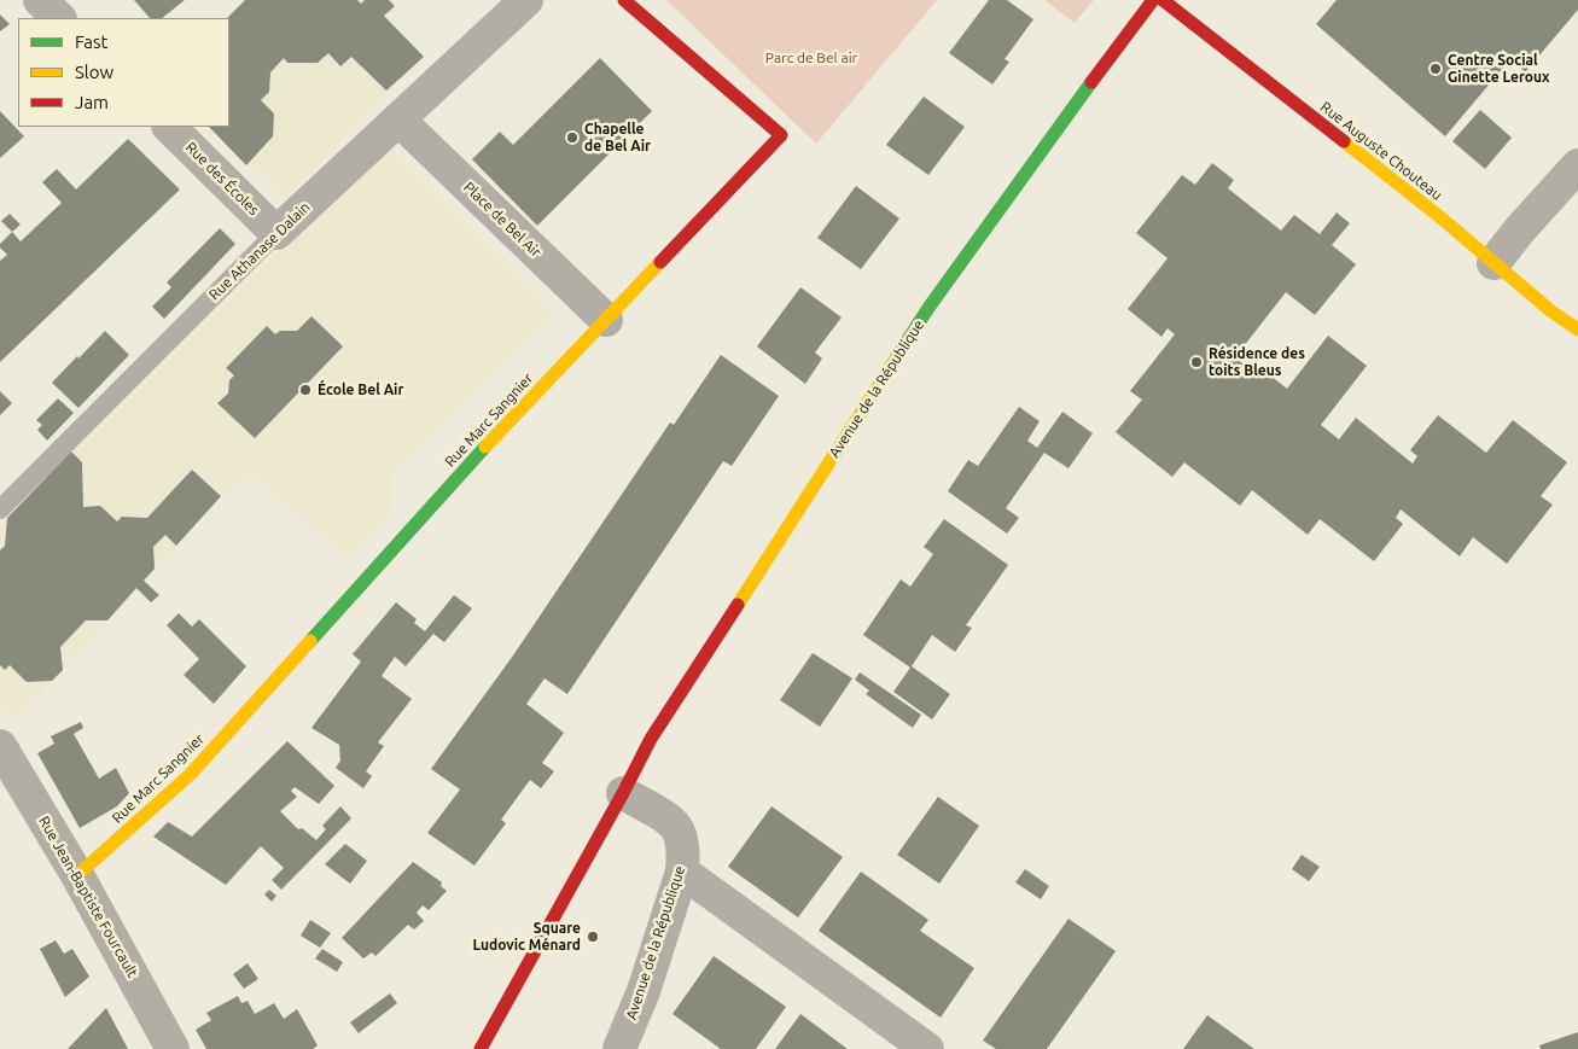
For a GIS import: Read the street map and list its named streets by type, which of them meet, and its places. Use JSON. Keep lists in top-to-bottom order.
{
  "streets": {
    "street": [
      "Rue Auguste Chouteau",
      "Rue des Écoles",
      "Place de Bel Air",
      "Rue Athanase Dalain",
      "Avenue de la République",
      "Rue Marc Sangnier",
      "Rue Jean-Baptiste Fourcault"
    ]
  },
  "crossings": [
    ["Rue des Écoles", "Rue Athanase Dalain"],
    ["Place de Bel Air", "Rue Athanase Dalain"],
    ["Place de Bel Air", "Rue Marc Sangnier"],
    ["Rue Marc Sangnier", "Rue Jean-Baptiste Fourcault"]
  ],
  "parks": ["Parc de Bel air"],
  "places": [
    "Centre Social Ginette Leroux",
    "Chapelle de Bel Air",
    "Résidence des toits Bleus",
    "École Bel Air",
    "Square Ludovic Ménard"
  ],
  "legend": ["Fast", "Slow", "Jam"]
}
